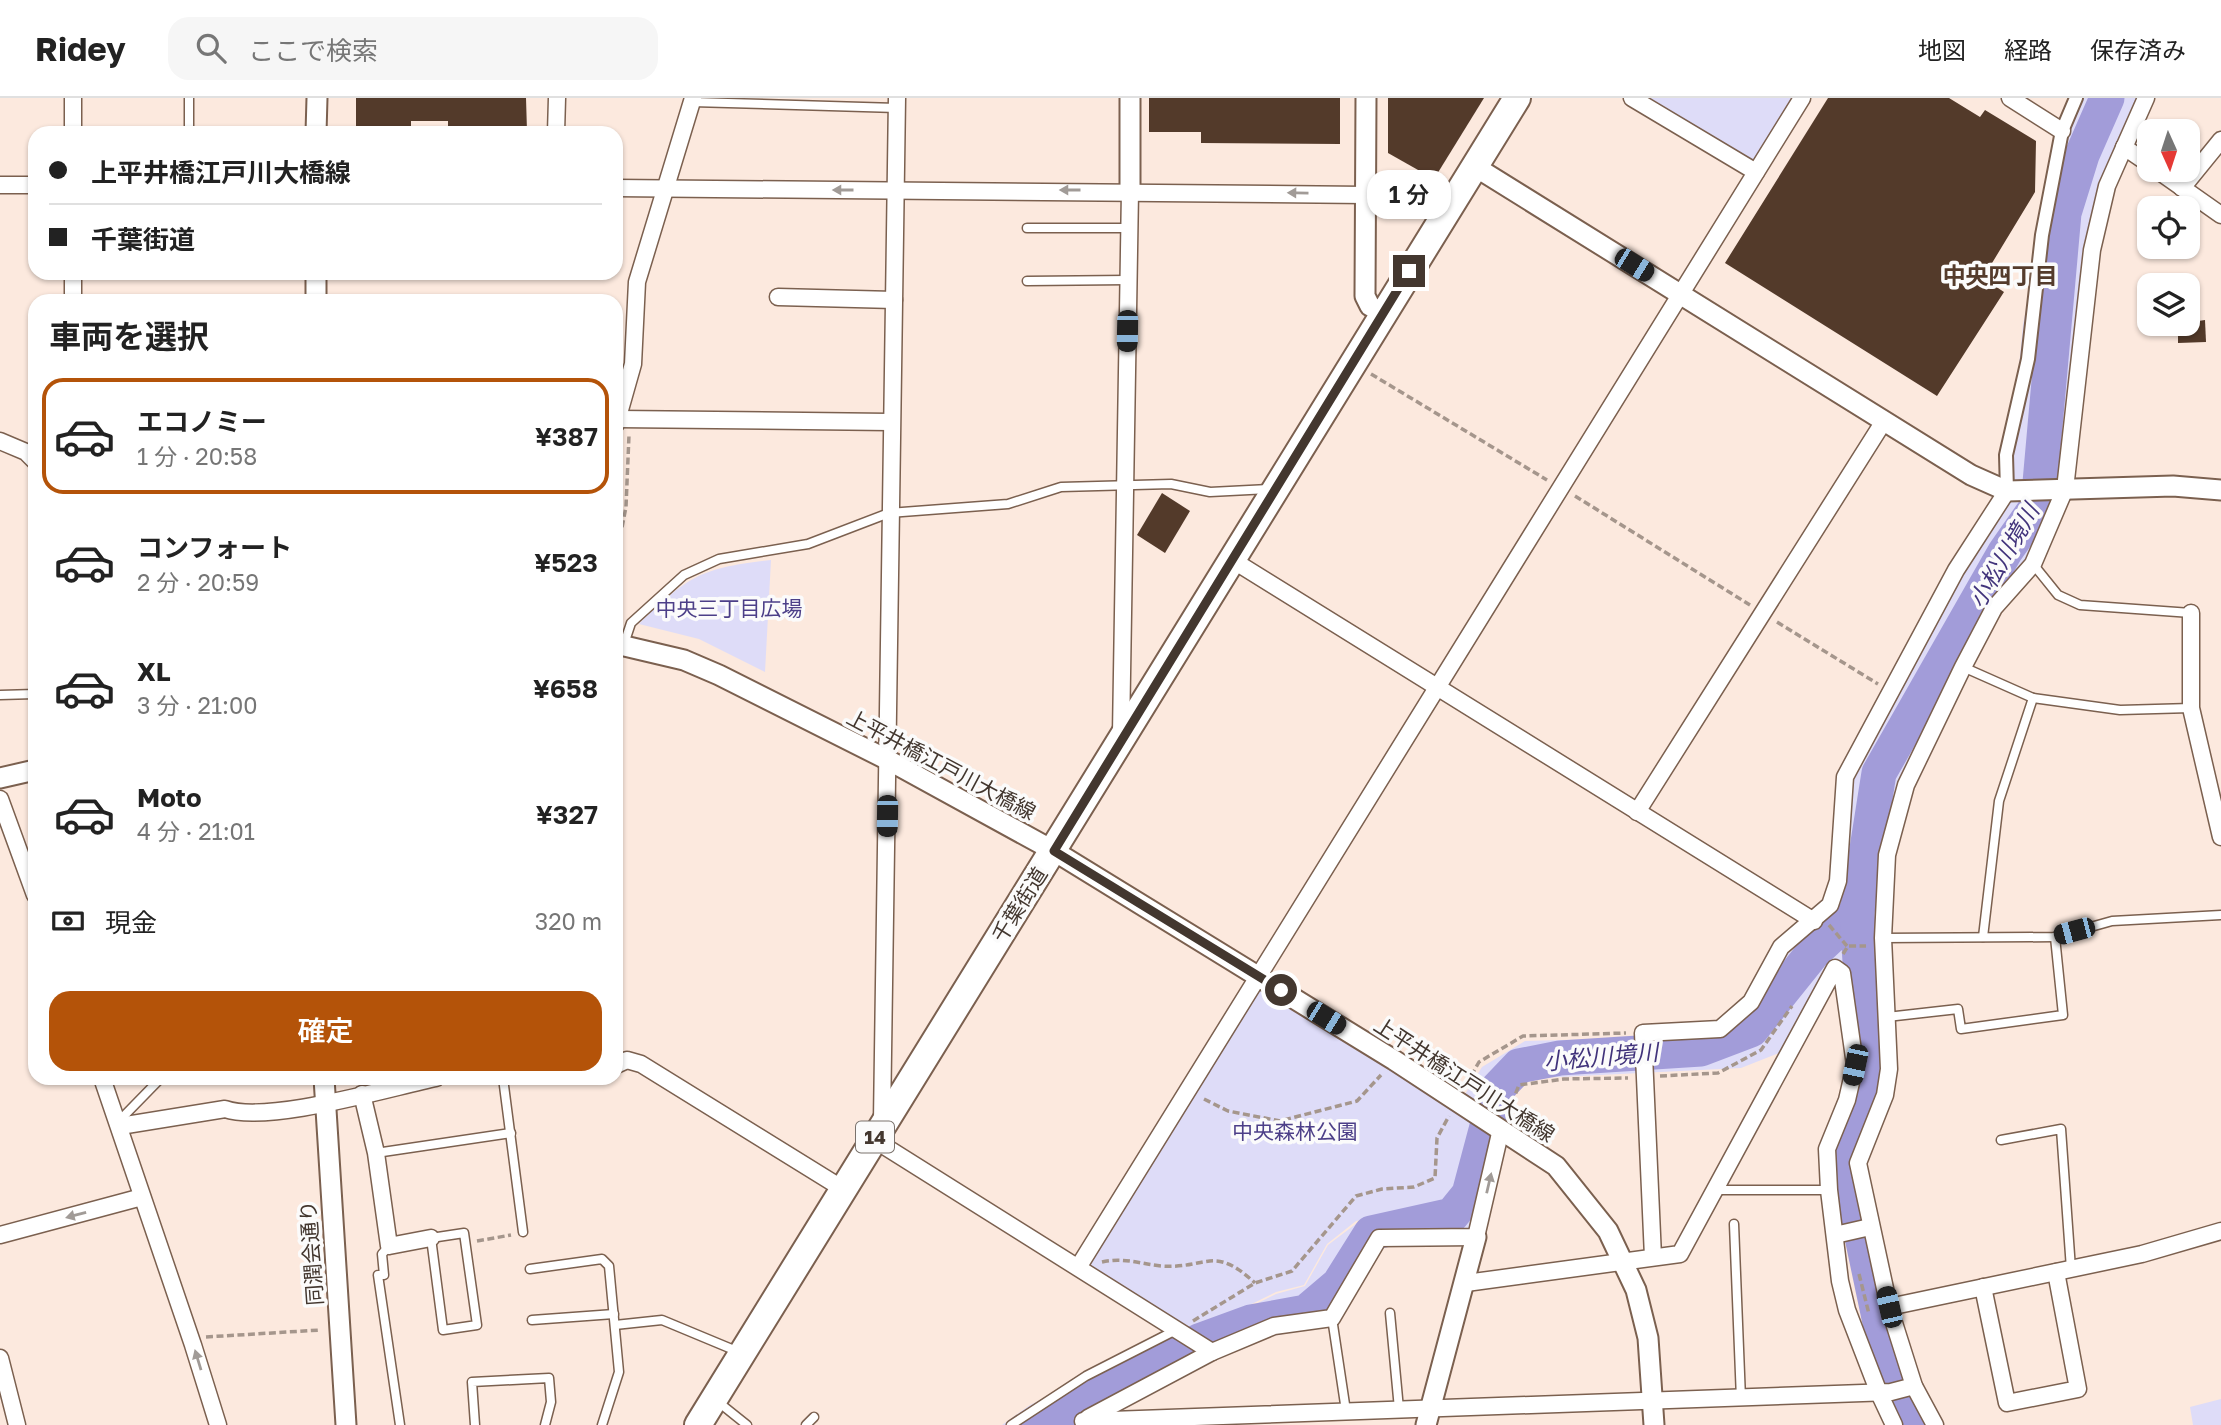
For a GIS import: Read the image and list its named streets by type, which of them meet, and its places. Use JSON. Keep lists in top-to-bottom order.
{
  "streets": {
    "highway": ["千葉街道", "14"],
    "street": ["上平井橋江戸川大橋線", "同潤会通り"]
  },
  "crossings": [
    ["上平井橋江戸川大橋線", "千葉街道"]
  ],
  "districts": ["中央四丁目"],
  "water": ["小松川境川"],
  "parks": ["中央三丁目広場", "中央森林公園"],
  "north": "bottom",
  "page": {
    "header": "Ridey",
    "search": "ここで検索",
    "nav": ["地図", "経路", "保存済み"],
    "banner": ["上平井橋江戸川大橋線", "千葉街道"],
    "bubble": "1 分",
    "heading": "車両を選択",
    "list": [
      {
        "name": "エコノミー",
        "note": "1 分 · 20:58",
        "value": "¥387"
      },
      {
        "name": "コンフォート",
        "note": "2 分 · 20:59",
        "value": "¥523"
      },
      {
        "name": "XL",
        "note": "3 分 · 21:00",
        "value": "¥658"
      },
      {
        "name": "Moto",
        "note": "4 分 · 21:01",
        "value": "¥327"
      }
    ],
    "pay": ["現金", "320 m"],
    "buttons": "確定"
  }
}
